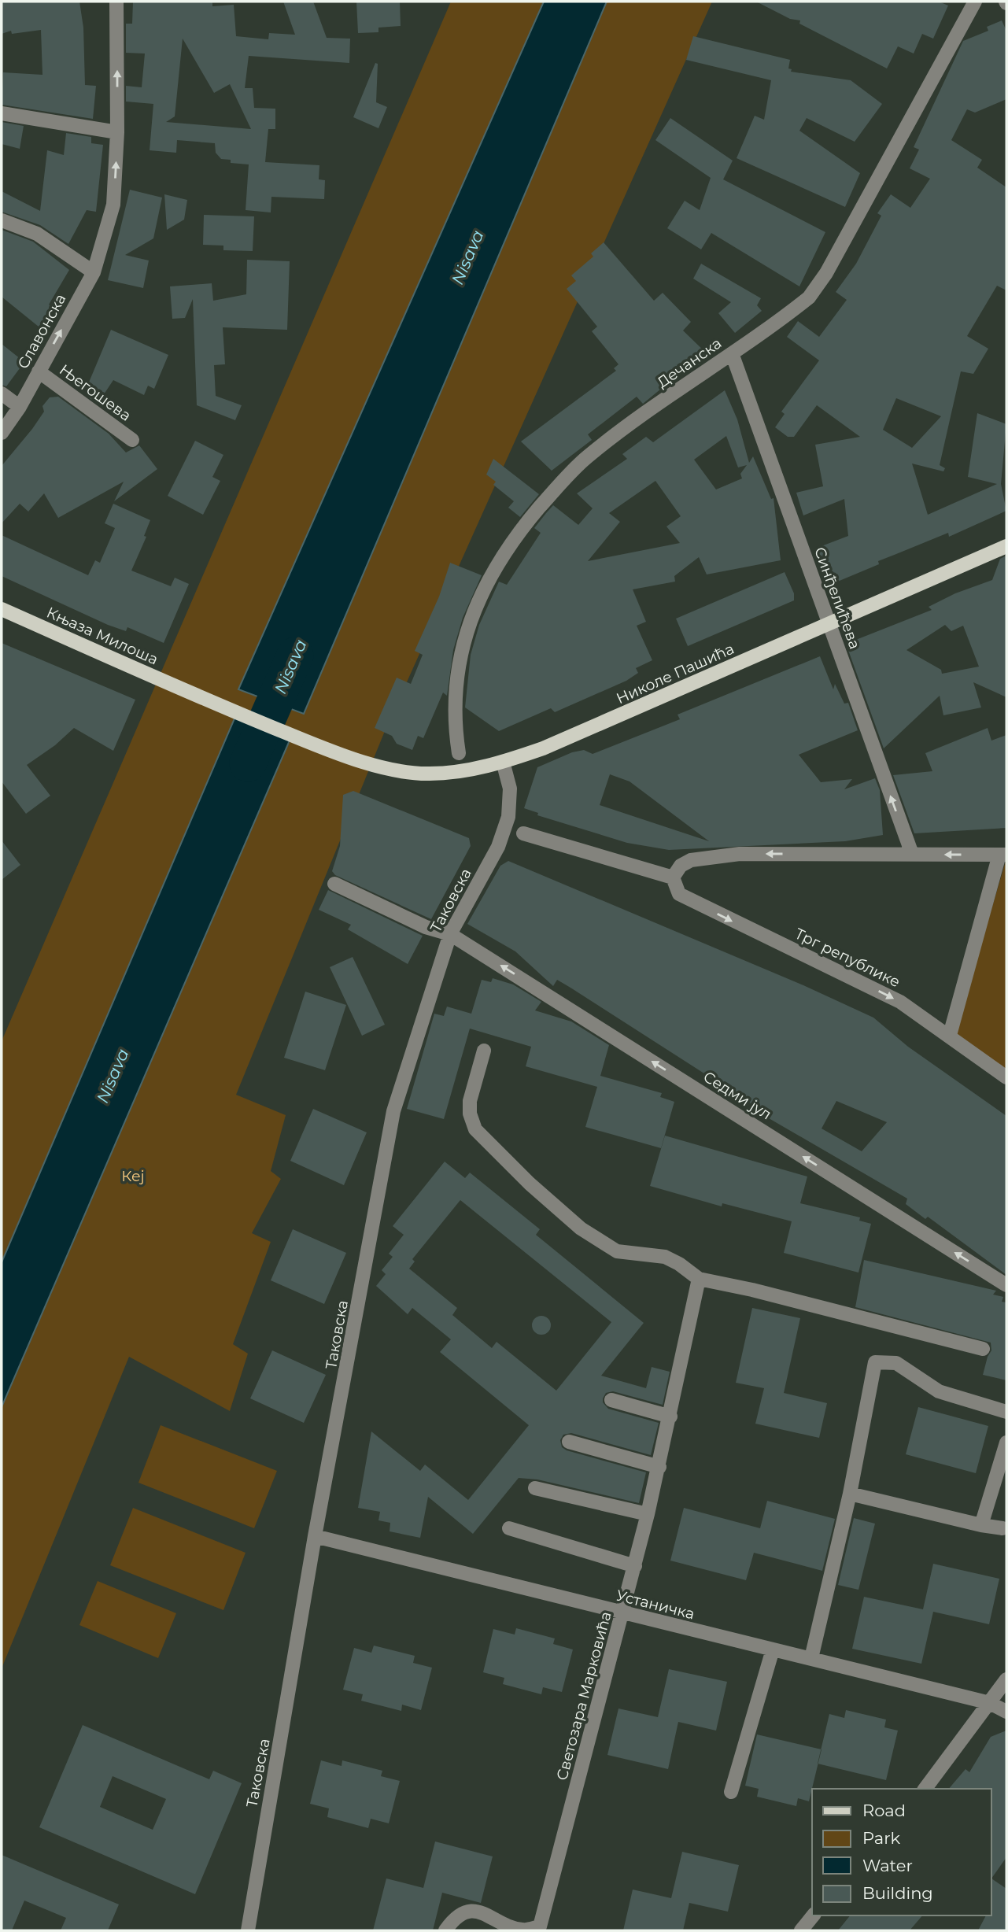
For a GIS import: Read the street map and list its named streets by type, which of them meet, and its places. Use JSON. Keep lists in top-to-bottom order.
{
  "streets": {
    "main road": ["Књаза Милоша", "Николе Пашића"],
    "street": [
      "Славонска",
      "Дечанска",
      "Његошева",
      "Синђелићева",
      "Таковска",
      "Трг републике",
      "Седми јул",
      "Устаничка",
      "Светозара Марковића"
    ]
  },
  "crossings": [
    ["Славонска", "Његошева"],
    ["Дечанска", "Синђелићева"],
    ["Синђелићева", "Николе Пашића"],
    ["Књаза Милоша", "Николе Пашића"],
    ["Николе Пашића", "Таковска"],
    ["Таковска", "Седми јул"],
    ["Таковска", "Устаничка"],
    ["Устаничка", "Светозара Марковића"]
  ],
  "one_way": [
    "Славонска",
    "Синђелићева",
    "Трг републике",
    "Седми јул"
  ],
  "water": ["Nisava"],
  "parks": ["Кеј"],
  "legend": [
    "Road",
    "Park",
    "Water",
    "Building"
  ]
}
